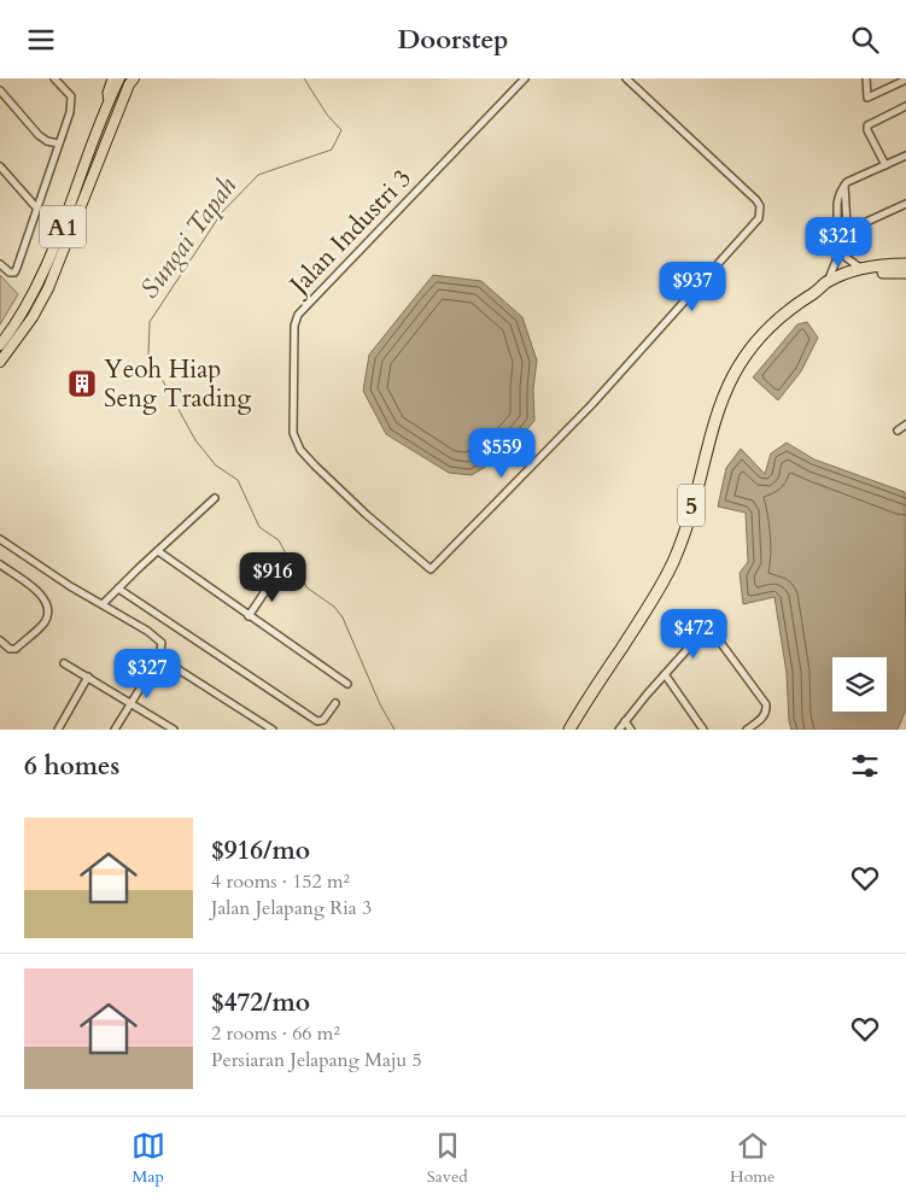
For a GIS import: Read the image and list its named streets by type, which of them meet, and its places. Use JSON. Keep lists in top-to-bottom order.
{
  "streets": {
    "highway": ["5"],
    "main road": ["A1"],
    "street": ["Jalan Industri 3"]
  },
  "water": ["Sungai Tapah"],
  "places": {
    "building": ["Yeoh Hiap Seng Trading"]
  },
  "page": {
    "header": "Doorstep",
    "price": [
      "$321",
      "$937",
      "$559",
      "$916",
      "$472",
      "$327"
    ],
    "heading": "6 homes",
    "list": [
      {
        "name": "$916/mo",
        "note": "4 rooms · 152 m² · Jalan Jelapang Ria 3"
      },
      {
        "name": "$472/mo",
        "note": "2 rooms · 66 m² · Persiaran Jelapang Maju 5"
      }
    ],
    "tabs": ["Map", "Saved", "Home"]
  }
}
